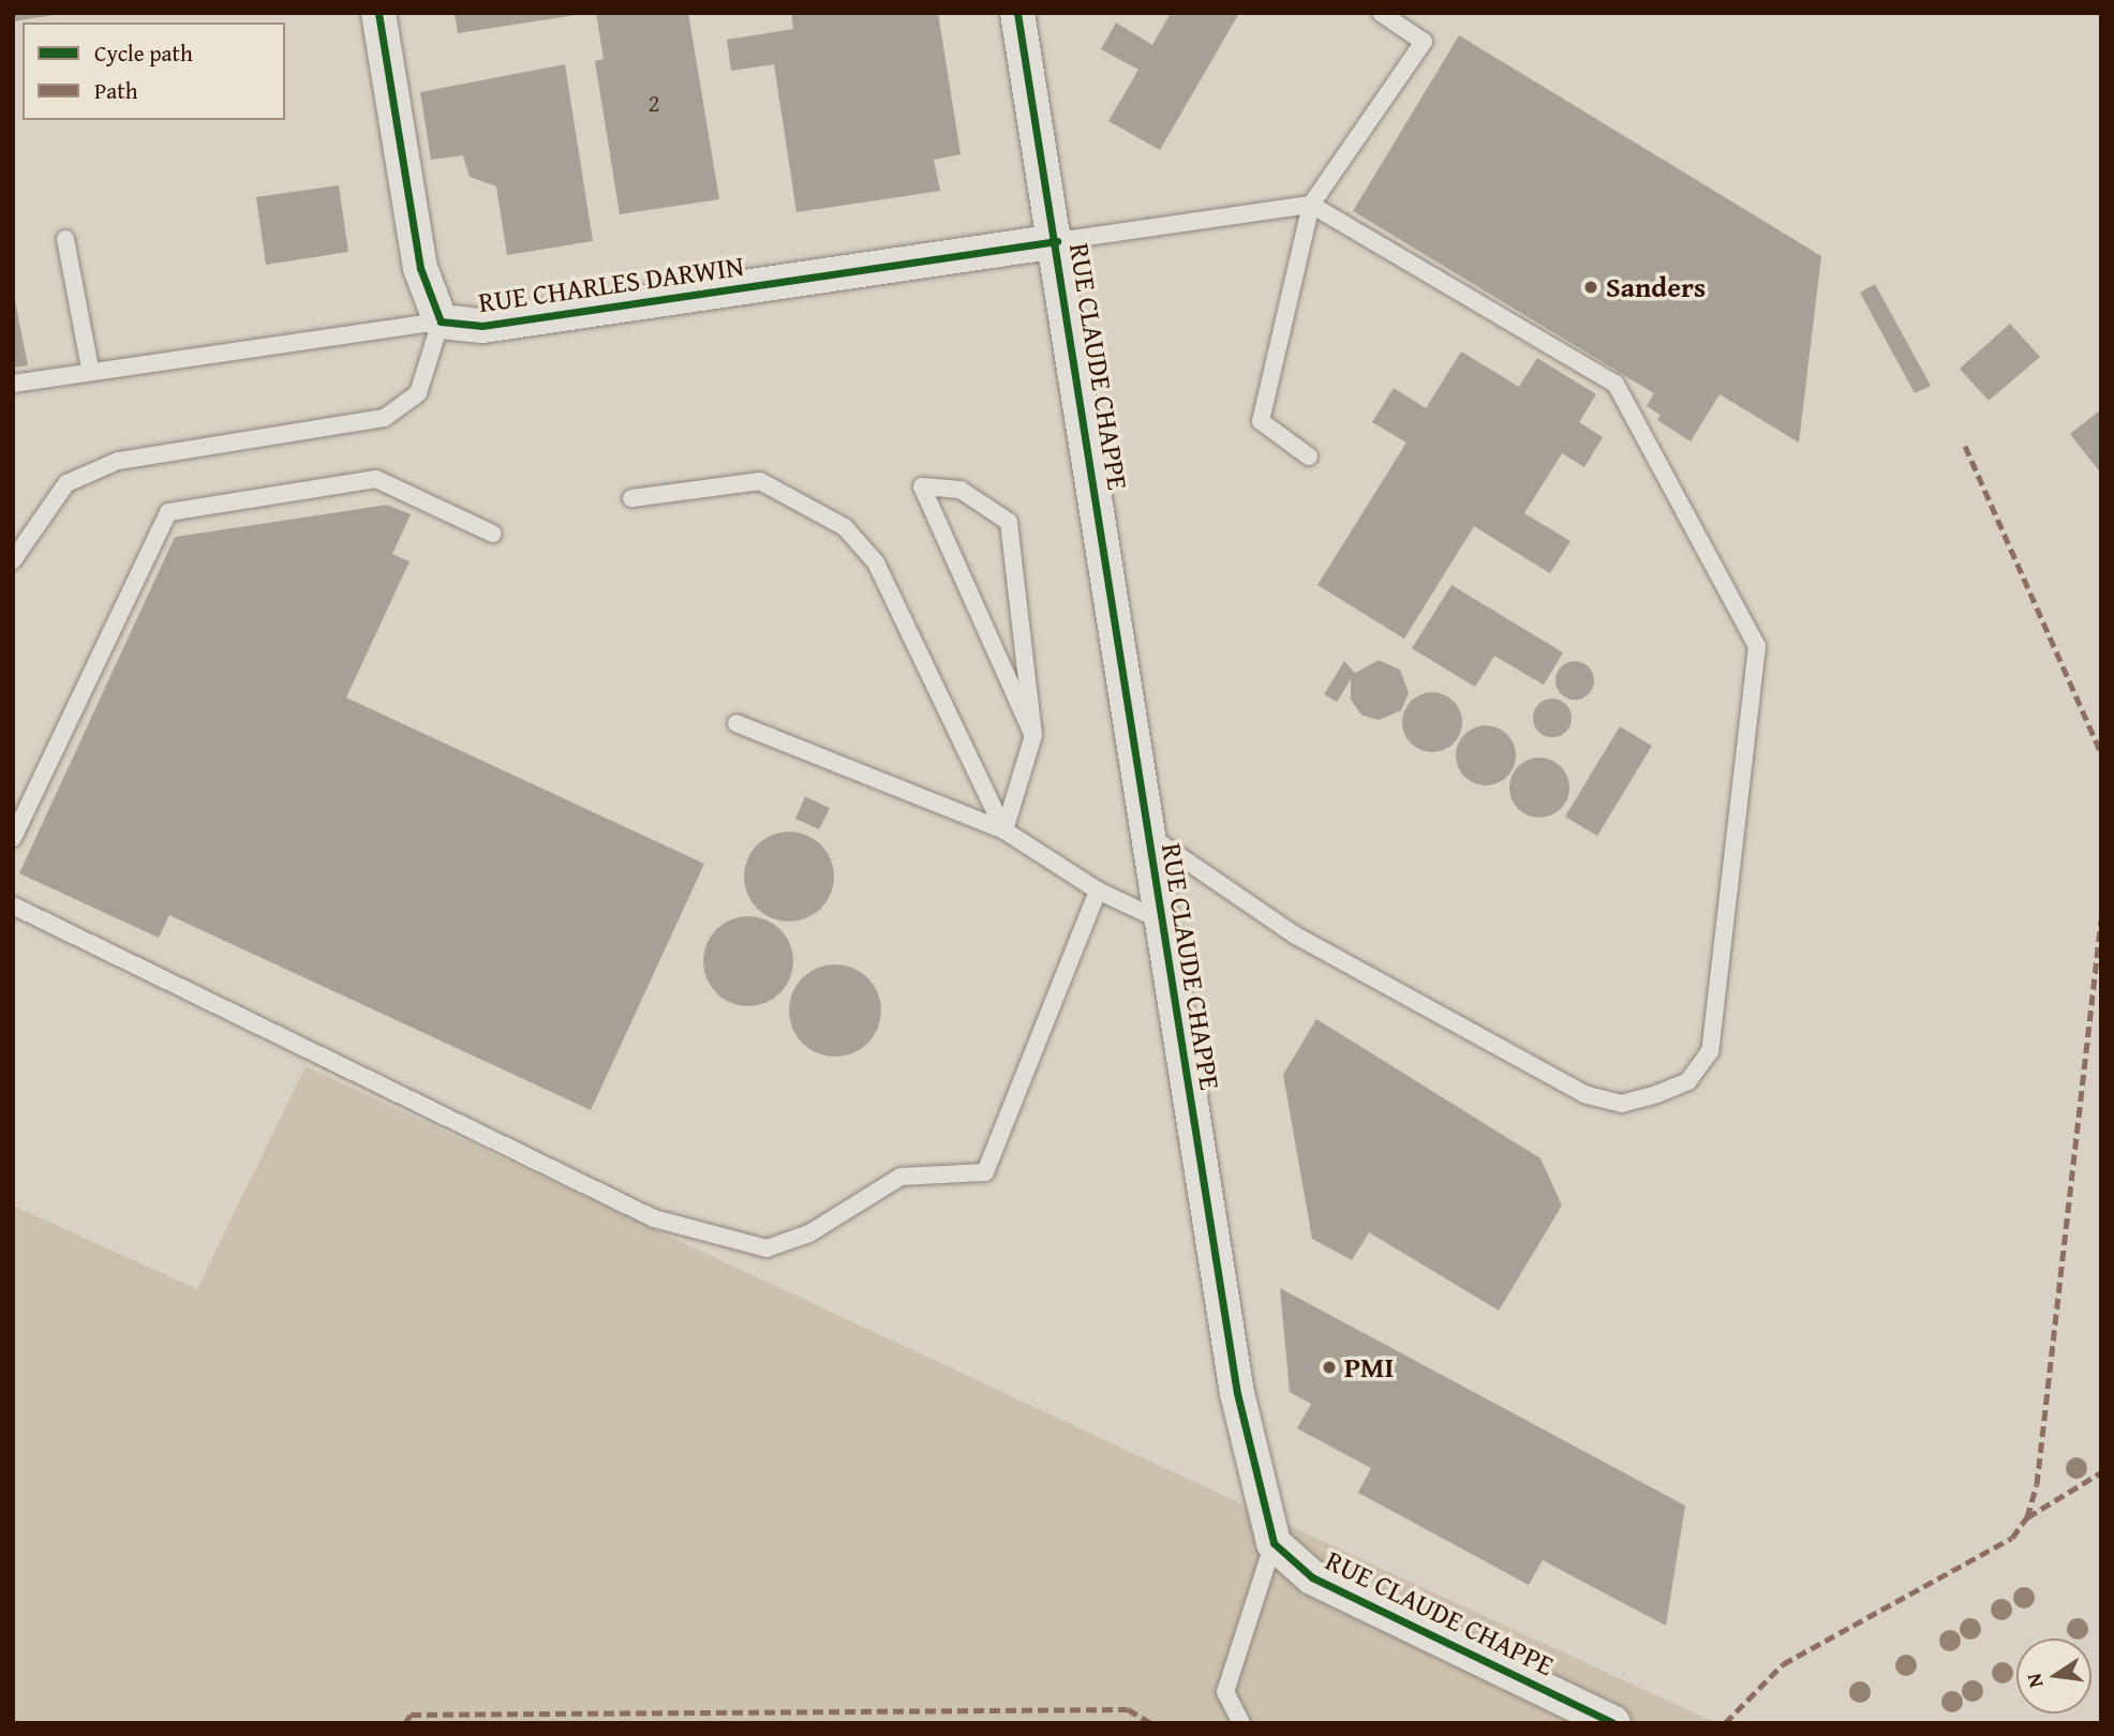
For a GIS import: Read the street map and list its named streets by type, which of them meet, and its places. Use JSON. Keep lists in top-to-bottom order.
{
  "streets": {
    "street": ["RUE CHARLES DARWIN", "RUE CLAUDE CHAPPE"]
  },
  "crossings": [
    ["RUE CHARLES DARWIN", "RUE CLAUDE CHAPPE"]
  ],
  "places": ["Sanders", "PMI"],
  "house_numbers": ["2"],
  "legend": ["Cycle path", "Path"],
  "north": "left"
}
